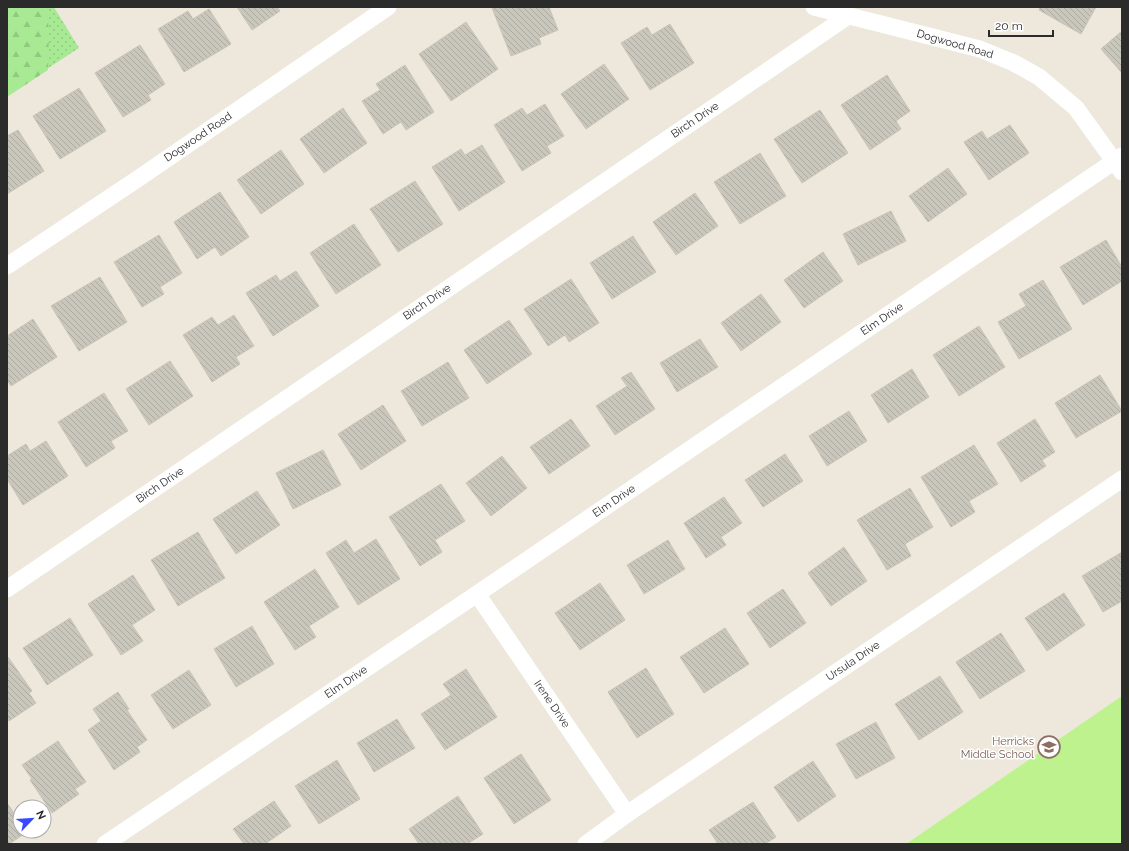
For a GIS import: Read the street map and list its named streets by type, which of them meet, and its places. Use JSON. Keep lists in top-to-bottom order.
{
  "streets": {
    "street": [
      "Dogwood Road",
      "Birch Drive",
      "Elm Drive",
      "Ursula Drive",
      "Irene Drive"
    ]
  },
  "crossings": [
    ["Dogwood Road", "Birch Drive"],
    ["Dogwood Road", "Elm Drive"],
    ["Elm Drive", "Irene Drive"],
    ["Ursula Drive", "Irene Drive"]
  ],
  "places": {
    "school or university": ["Herricks Middle School"]
  },
  "scale_bar": "20 m",
  "north": "top right"
}
